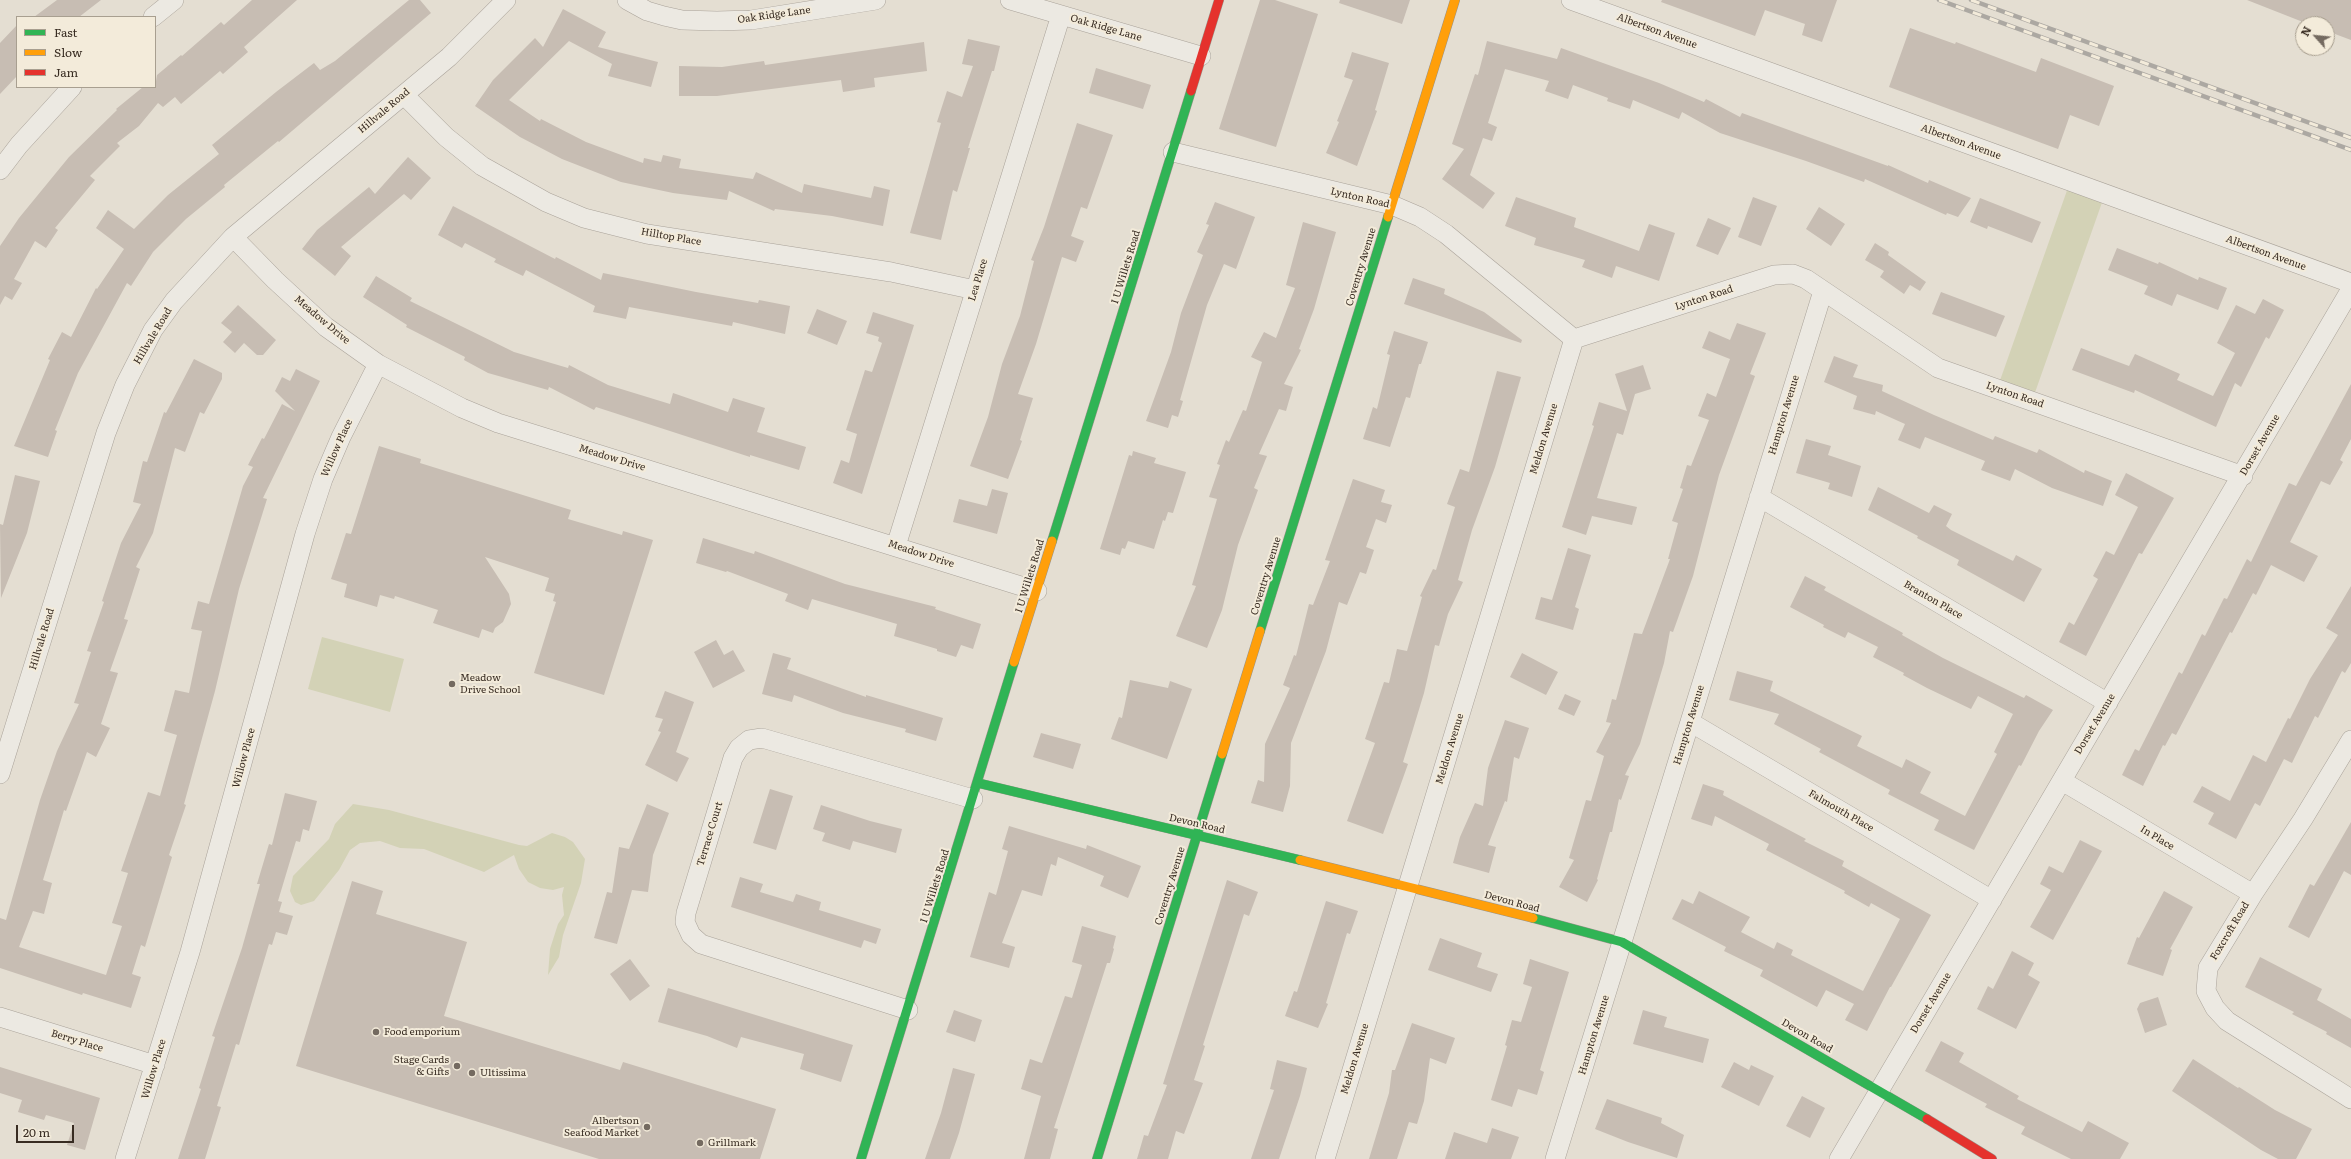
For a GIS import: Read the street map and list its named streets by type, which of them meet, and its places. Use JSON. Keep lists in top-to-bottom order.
{
  "streets": {
    "street": [
      "Oak Ridge Lane",
      "Albertson Avenue",
      "Hillvale Road",
      "Lynton Road",
      "Hilltop Place",
      "I U Willets Road",
      "Coventry Avenue",
      "Lea Place",
      "Meadow Drive",
      "Hampton Avenue",
      "Meldon Avenue",
      "Dorset Avenue",
      "Willow Place",
      "Branton Place",
      "Falmouth Place",
      "Devon Road",
      "Terrace Court",
      "In Place",
      "Foxcroft Road",
      "Berry Place"
    ]
  },
  "crossings": [
    ["Oak Ridge Lane", "I U Willets Road"],
    ["Oak Ridge Lane", "Lea Place"],
    ["Hillvale Road", "Hilltop Place"],
    ["Hillvale Road", "Meadow Drive"],
    ["Lynton Road", "I U Willets Road"],
    ["Lynton Road", "Coventry Avenue"],
    ["Lynton Road", "Hampton Avenue"],
    ["Lynton Road", "Meldon Avenue"],
    ["Lynton Road", "Dorset Avenue"],
    ["Hilltop Place", "Lea Place"],
    ["I U Willets Road", "Meadow Drive"],
    ["I U Willets Road", "Devon Road"],
    ["I U Willets Road", "Terrace Court"],
    ["Coventry Avenue", "Devon Road"],
    ["Lea Place", "Meadow Drive"],
    ["Meadow Drive", "Willow Place"],
    ["Hampton Avenue", "Branton Place"],
    ["Hampton Avenue", "Falmouth Place"],
    ["Hampton Avenue", "Devon Road"],
    ["Meldon Avenue", "Devon Road"],
    ["Dorset Avenue", "Branton Place"],
    ["Dorset Avenue", "Falmouth Place"],
    ["Dorset Avenue", "Devon Road"],
    ["Dorset Avenue", "In Place"],
    ["Willow Place", "Berry Place"],
    ["Devon Road", "Terrace Court"],
    ["In Place", "Foxcroft Road"]
  ],
  "places": [
    "Meadow Drive School",
    "Food emporium",
    "Stage Cards & Gifts",
    "Ultissima",
    "Albertson Seafood Market",
    "Grillmark"
  ],
  "legend": ["Fast", "Slow", "Jam"],
  "scale_bar": "20 m",
  "north": "top left"
}
